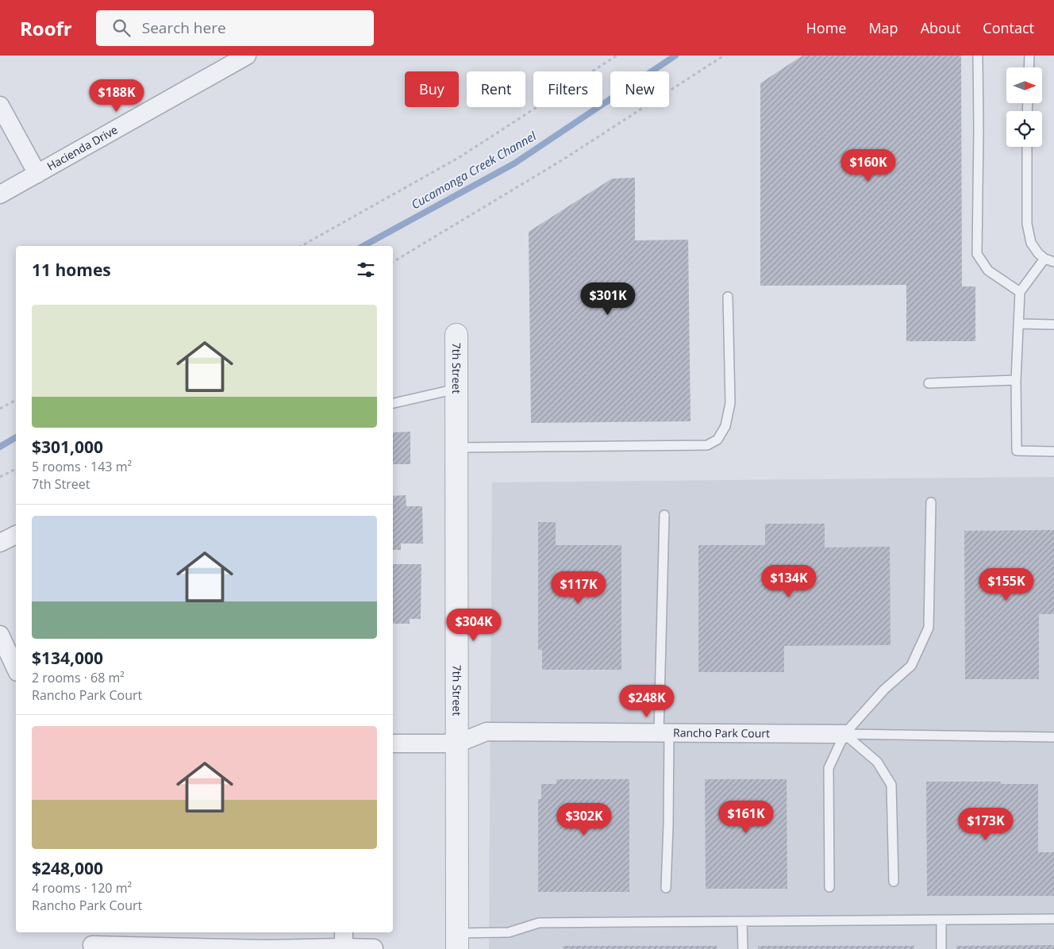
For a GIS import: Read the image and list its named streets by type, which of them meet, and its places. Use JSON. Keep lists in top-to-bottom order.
{
  "streets": {
    "street": ["Hacienda Drive", "7th Street", "Rancho Park Court"]
  },
  "crossings": [
    ["7th Street", "Rancho Park Court"]
  ],
  "water": ["Cucamonga Creek Channel"],
  "north": "right",
  "page": {
    "header": "Roofr",
    "search": "Search here",
    "nav": [
      "Home",
      "Map",
      "About",
      "Contact"
    ],
    "chip": [
      "Buy",
      "Rent",
      "Filters",
      "New"
    ],
    "price": [
      "$188K",
      "$160K",
      "$301K",
      "$134K",
      "$155K",
      "$117K",
      "$304K",
      "$248K",
      "$161K",
      "$302K",
      "$173K"
    ],
    "heading": "11 homes",
    "list": [
      {
        "name": "$301,000",
        "note": "5 rooms · 143 m² · 7th Street"
      },
      {
        "name": "$134,000",
        "note": "2 rooms · 68 m² · Rancho Park Court"
      },
      {
        "name": "$248,000",
        "note": "4 rooms · 120 m² · Rancho Park Court"
      }
    ]
  }
}
